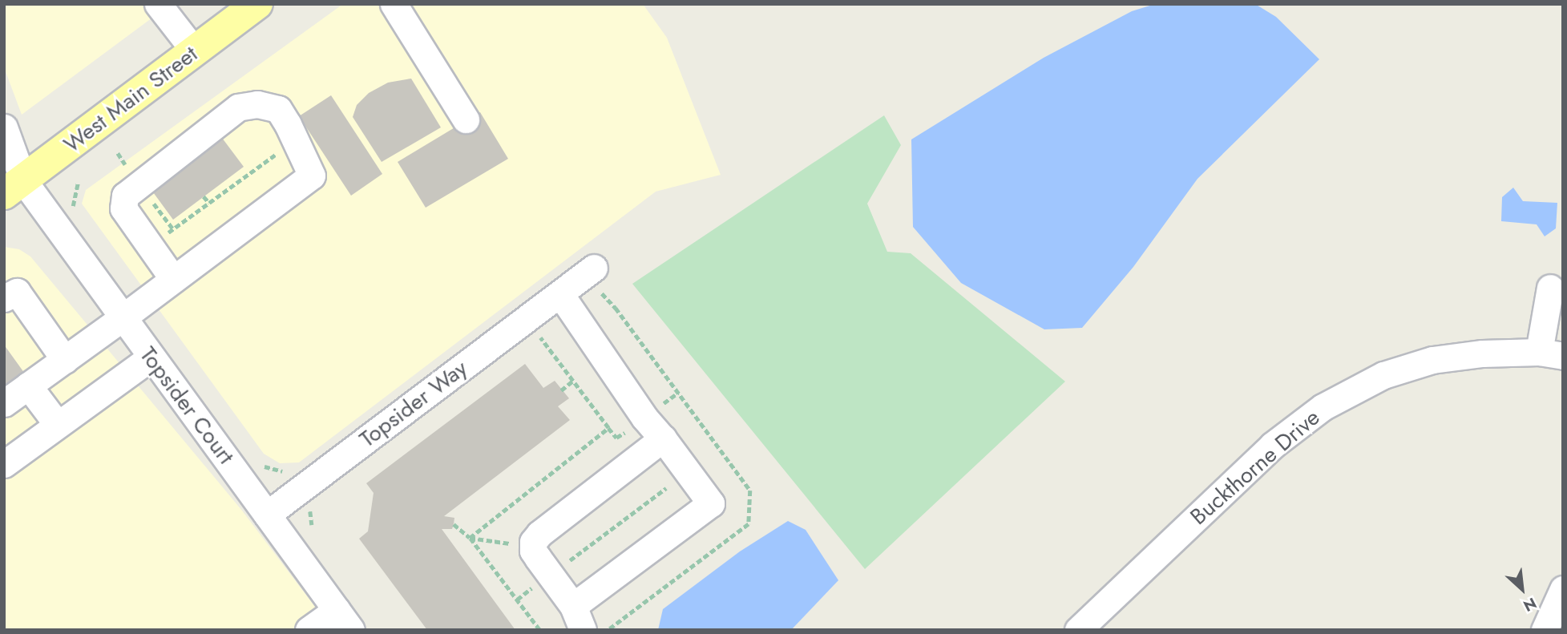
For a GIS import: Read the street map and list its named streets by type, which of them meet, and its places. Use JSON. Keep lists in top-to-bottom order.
{
  "streets": {
    "main road": ["West Main Street"],
    "street": ["Topsider Way", "Topsider Court", "Buckthorne Drive"]
  },
  "crossings": [
    ["West Main Street", "Topsider Court"],
    ["Topsider Way", "Topsider Court"]
  ],
  "north": "bottom right"
}
